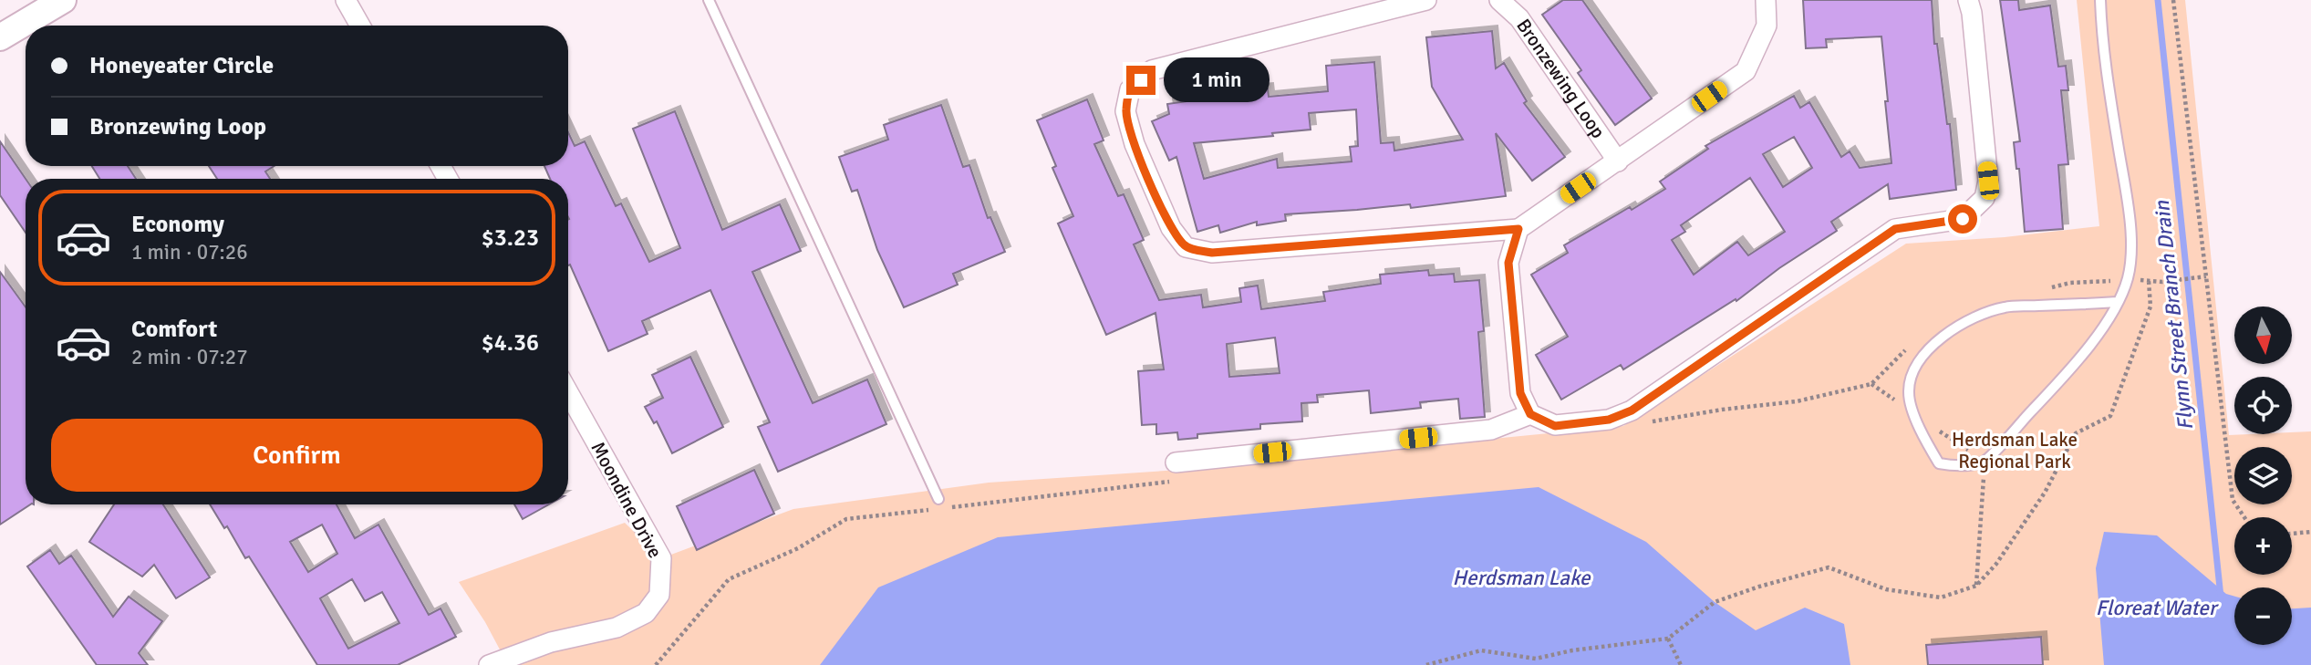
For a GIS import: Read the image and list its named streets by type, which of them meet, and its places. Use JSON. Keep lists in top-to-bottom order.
{
  "streets": {
    "street": ["Bronzewing Loop", "Moondine Drive"]
  },
  "water": ["Flynn Street Branch Drain", "Herdsman Lake", "Floreat Water"],
  "parks": ["Herdsman Lake Regional Park"],
  "north": "bottom",
  "page": {
    "banner": ["Honeyeater Circle", "Bronzewing Loop"],
    "bubble": "1 min",
    "list": [
      {
        "name": "Economy",
        "note": "1 min · 07:26",
        "value": "$3.23"
      },
      {
        "name": "Comfort",
        "note": "2 min · 07:27",
        "value": "$4.36"
      }
    ],
    "map_buttons": ["+", "−"],
    "buttons": "Confirm"
  }
}
